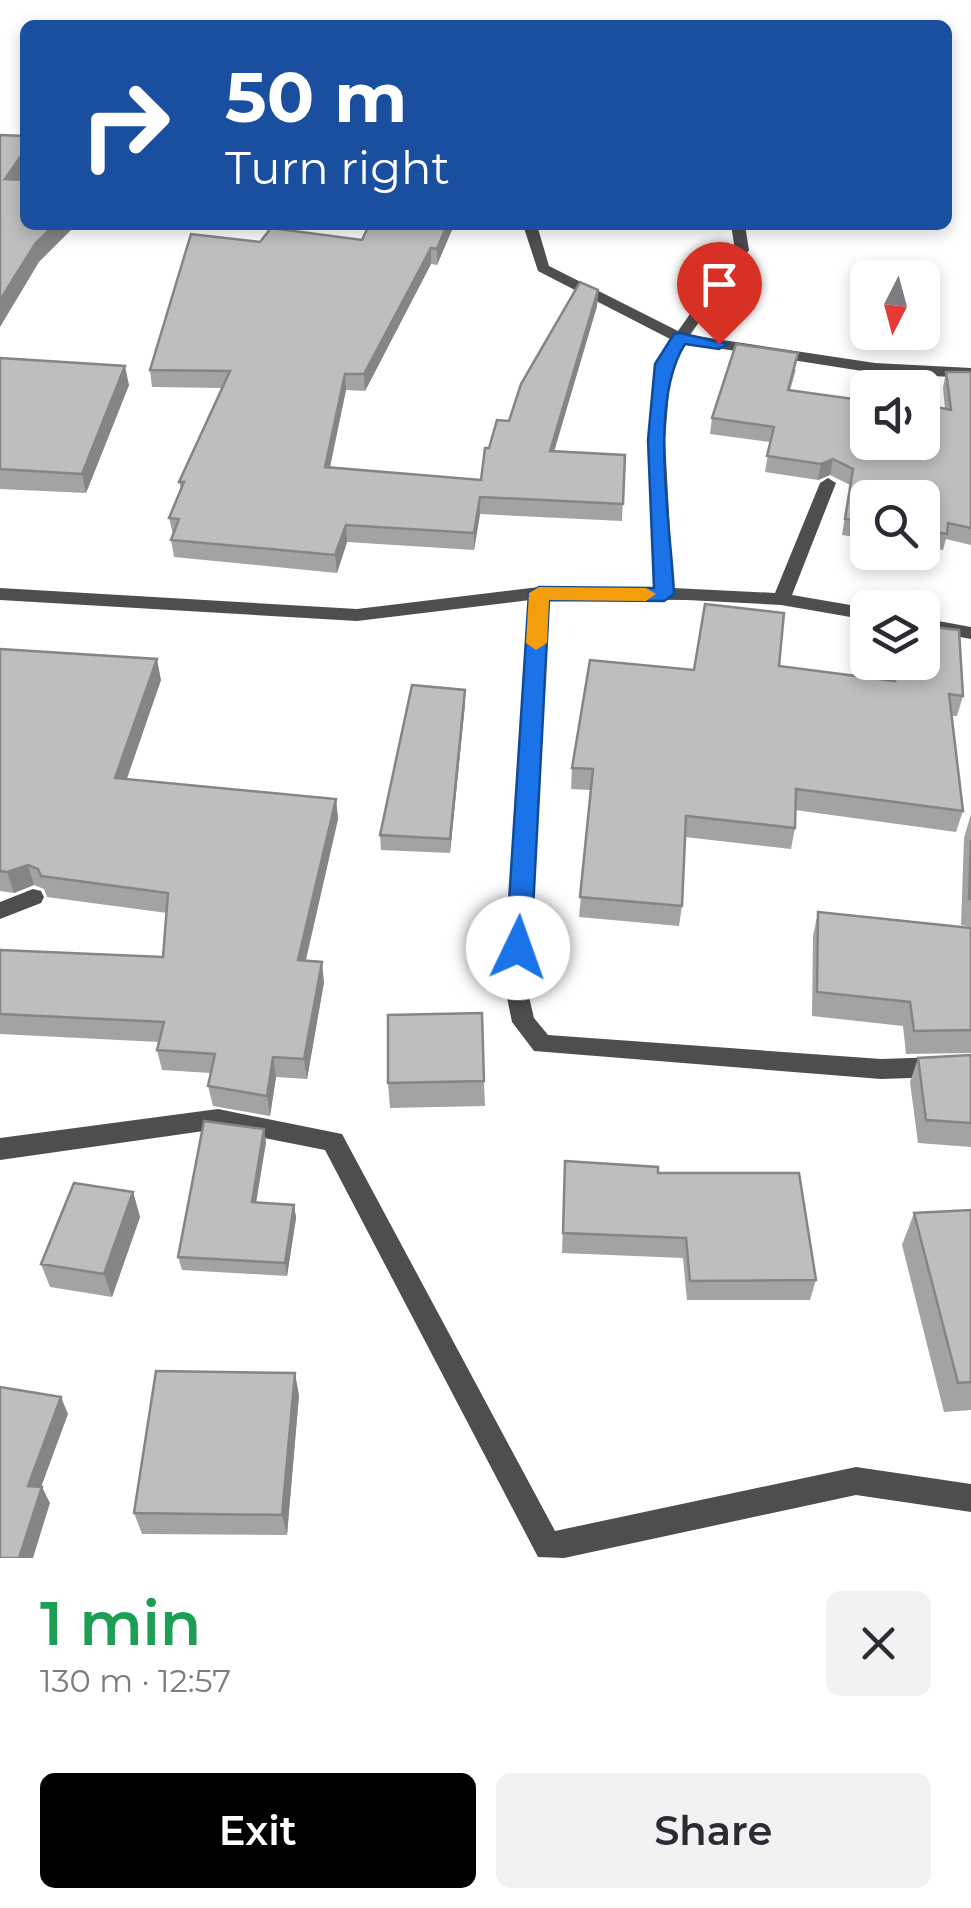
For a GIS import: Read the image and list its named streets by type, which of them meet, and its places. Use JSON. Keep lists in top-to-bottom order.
{
  "north": "bottom",
  "page": {
    "turn": ["50 m", "Turn right"],
    "heading": ["1 min", "130 m · 12:57"],
    "buttons": ["Exit", "Share"]
  }
}
